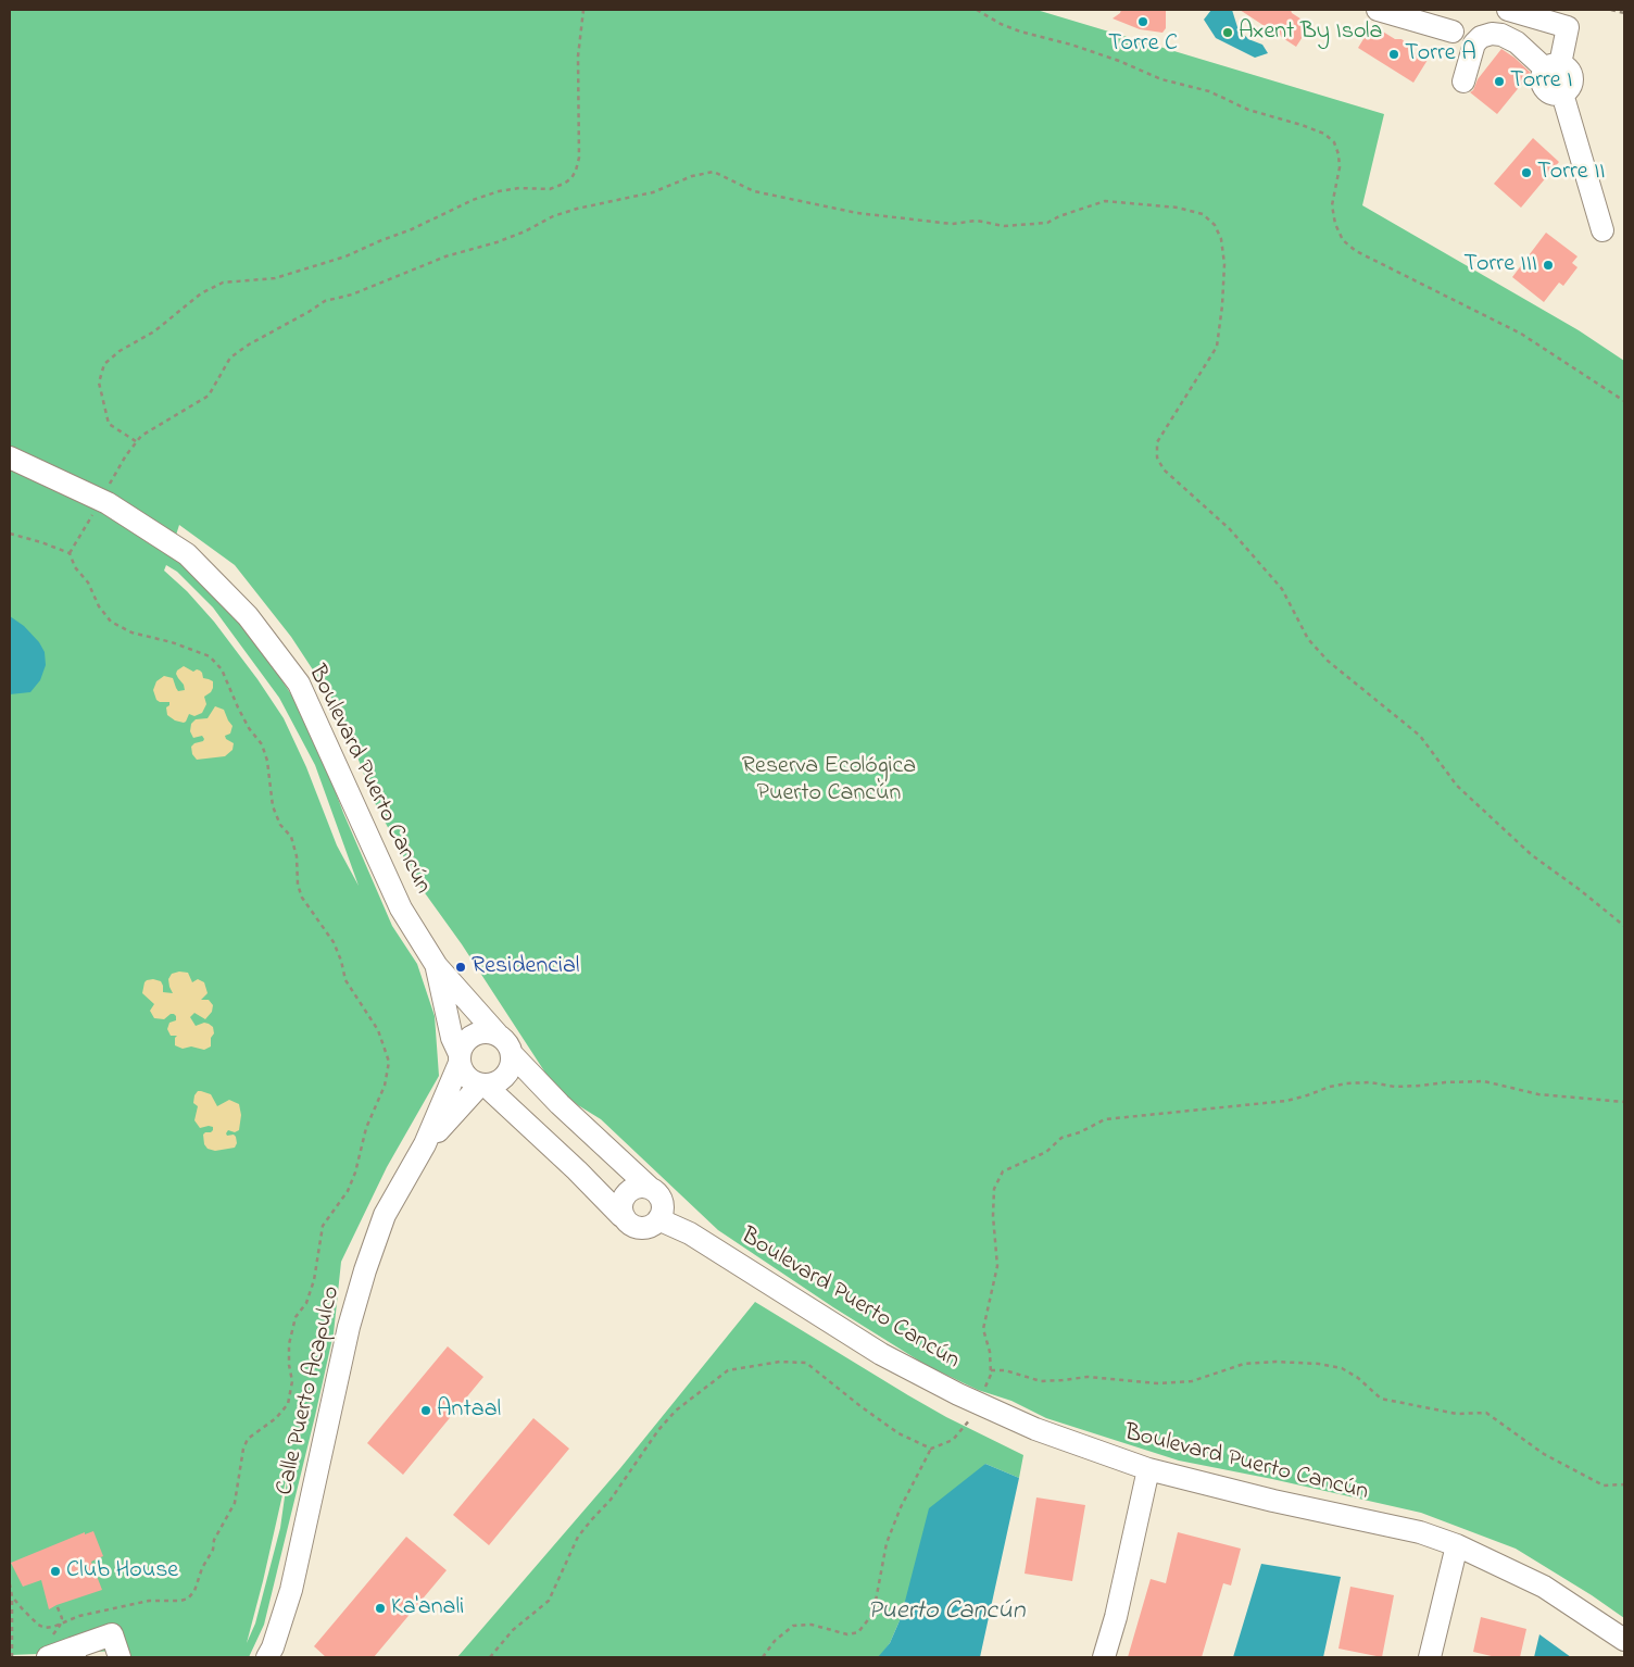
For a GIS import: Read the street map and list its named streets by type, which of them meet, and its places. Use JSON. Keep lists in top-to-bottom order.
{
  "streets": {
    "street": ["Boulevard Puerto Cancún", "Calle Puerto Acapulco"]
  },
  "crossings": [
    ["Boulevard Puerto Cancún", "Calle Puerto Acapulco"]
  ],
  "water": ["Puerto Cancún"],
  "parks": ["Reserva Ecológica Puerto Cancún"],
  "places": [
    "Torre C",
    "Axent By Isola",
    "Torre A",
    "Torre I",
    "Torre II",
    "Torre III",
    "Residencial",
    "Antaal",
    "Club House",
    "Ka'anali"
  ]
}
